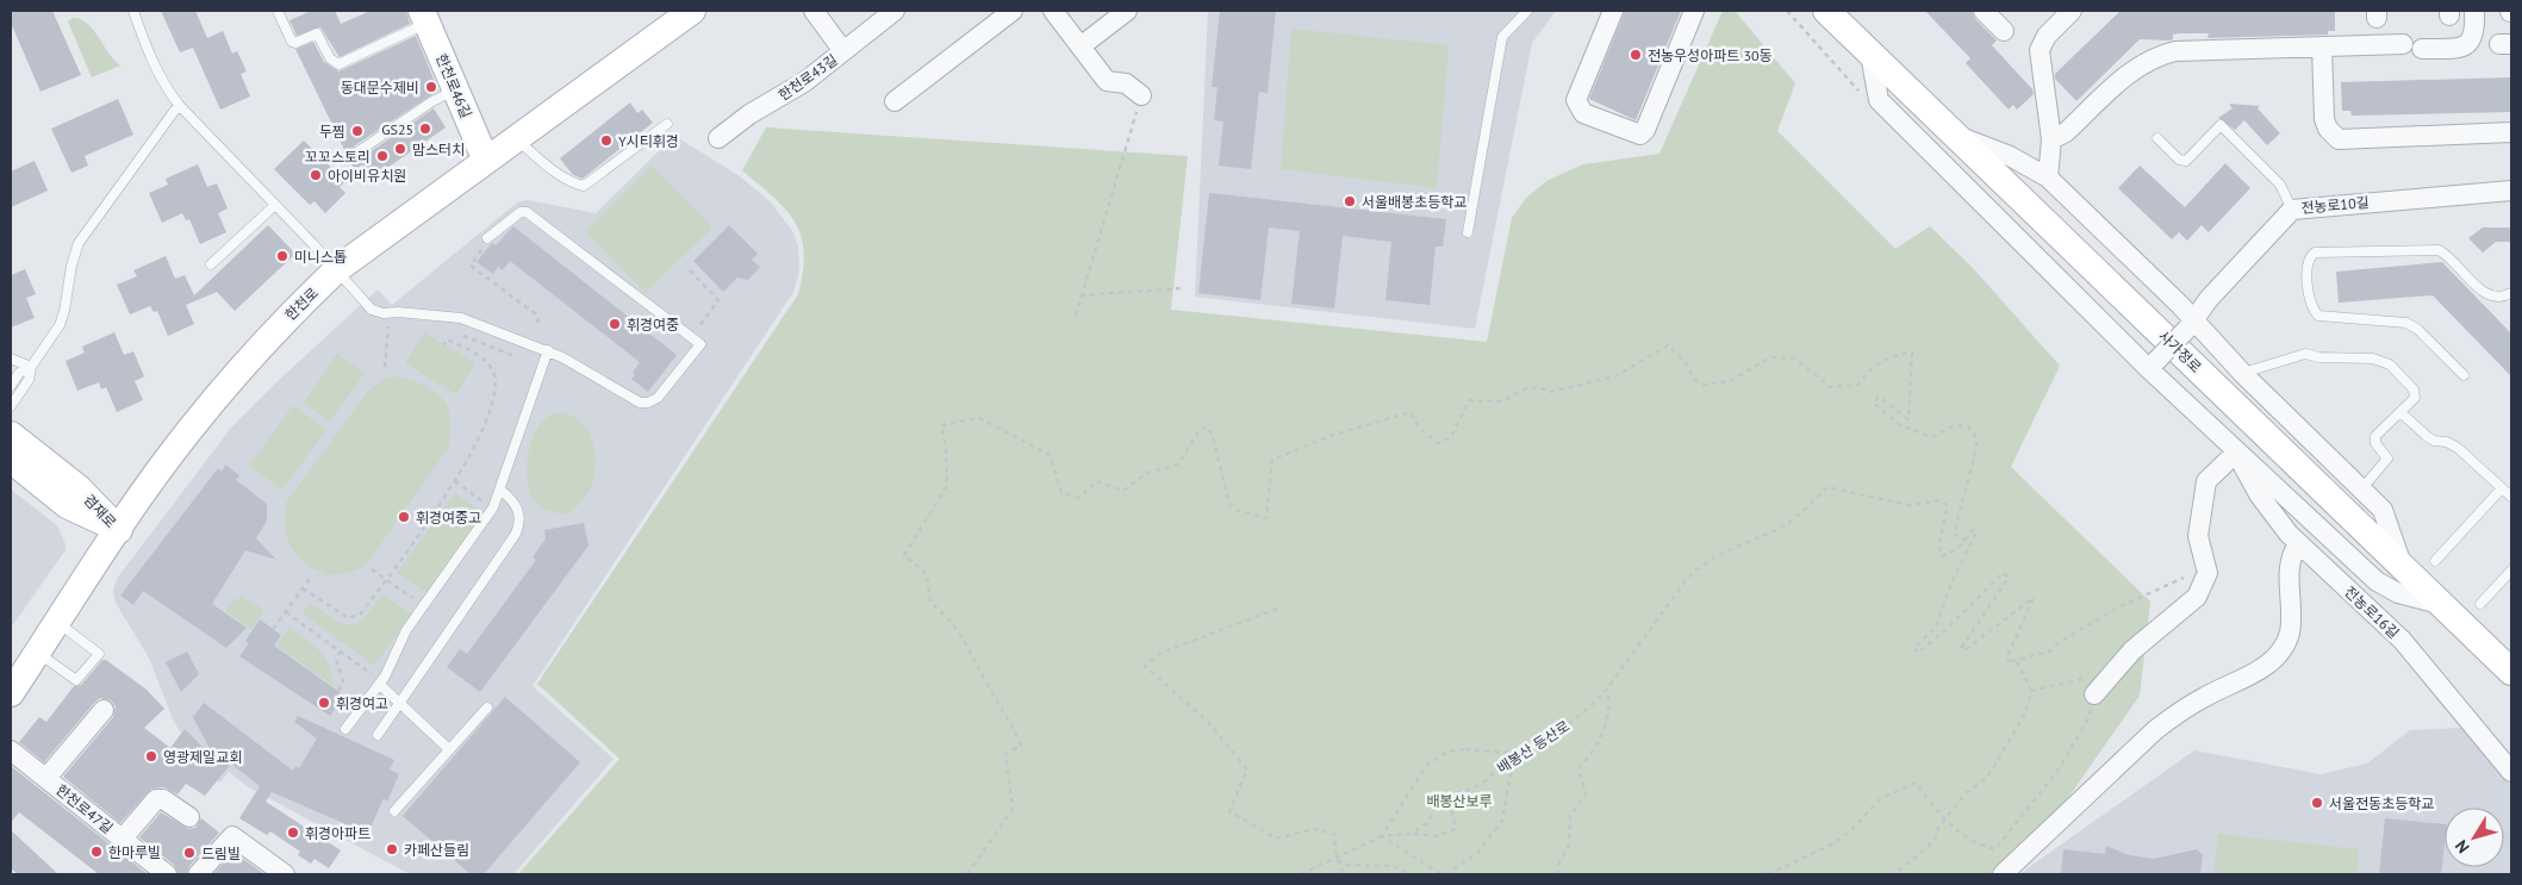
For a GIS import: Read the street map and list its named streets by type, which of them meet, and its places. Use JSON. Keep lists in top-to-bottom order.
{
  "streets": {
    "main road": [
      "한천로46길",
      "한천로",
      "사가정로",
      "겸재로"
    ],
    "street": [
      "한천로43길",
      "전농로10길",
      "전농로16길",
      "한천로47길"
    ],
    "path": ["배봉산 등산로"]
  },
  "crossings": [
    ["한천로46길", "한천로"],
    ["전농로10길", "사가정로"],
    ["한천로", "겸재로"]
  ],
  "parks": ["배봉산보루"],
  "places": [
    "전농우성아파트 30동",
    "동대문수제비",
    "GS25",
    "두찜",
    "Y시티휘경",
    "맘스터치",
    "꼬꼬스토리",
    "아이비유치원",
    "서울배봉초등학교",
    "미니스톱",
    "휘경여중",
    "휘경여중고",
    "휘경여고",
    "영광제일교회",
    "서울전동초등학교",
    "휘경아파트",
    "카페산들림",
    "한마루빌",
    "드림빌"
  ],
  "north": "bottom left"
}
